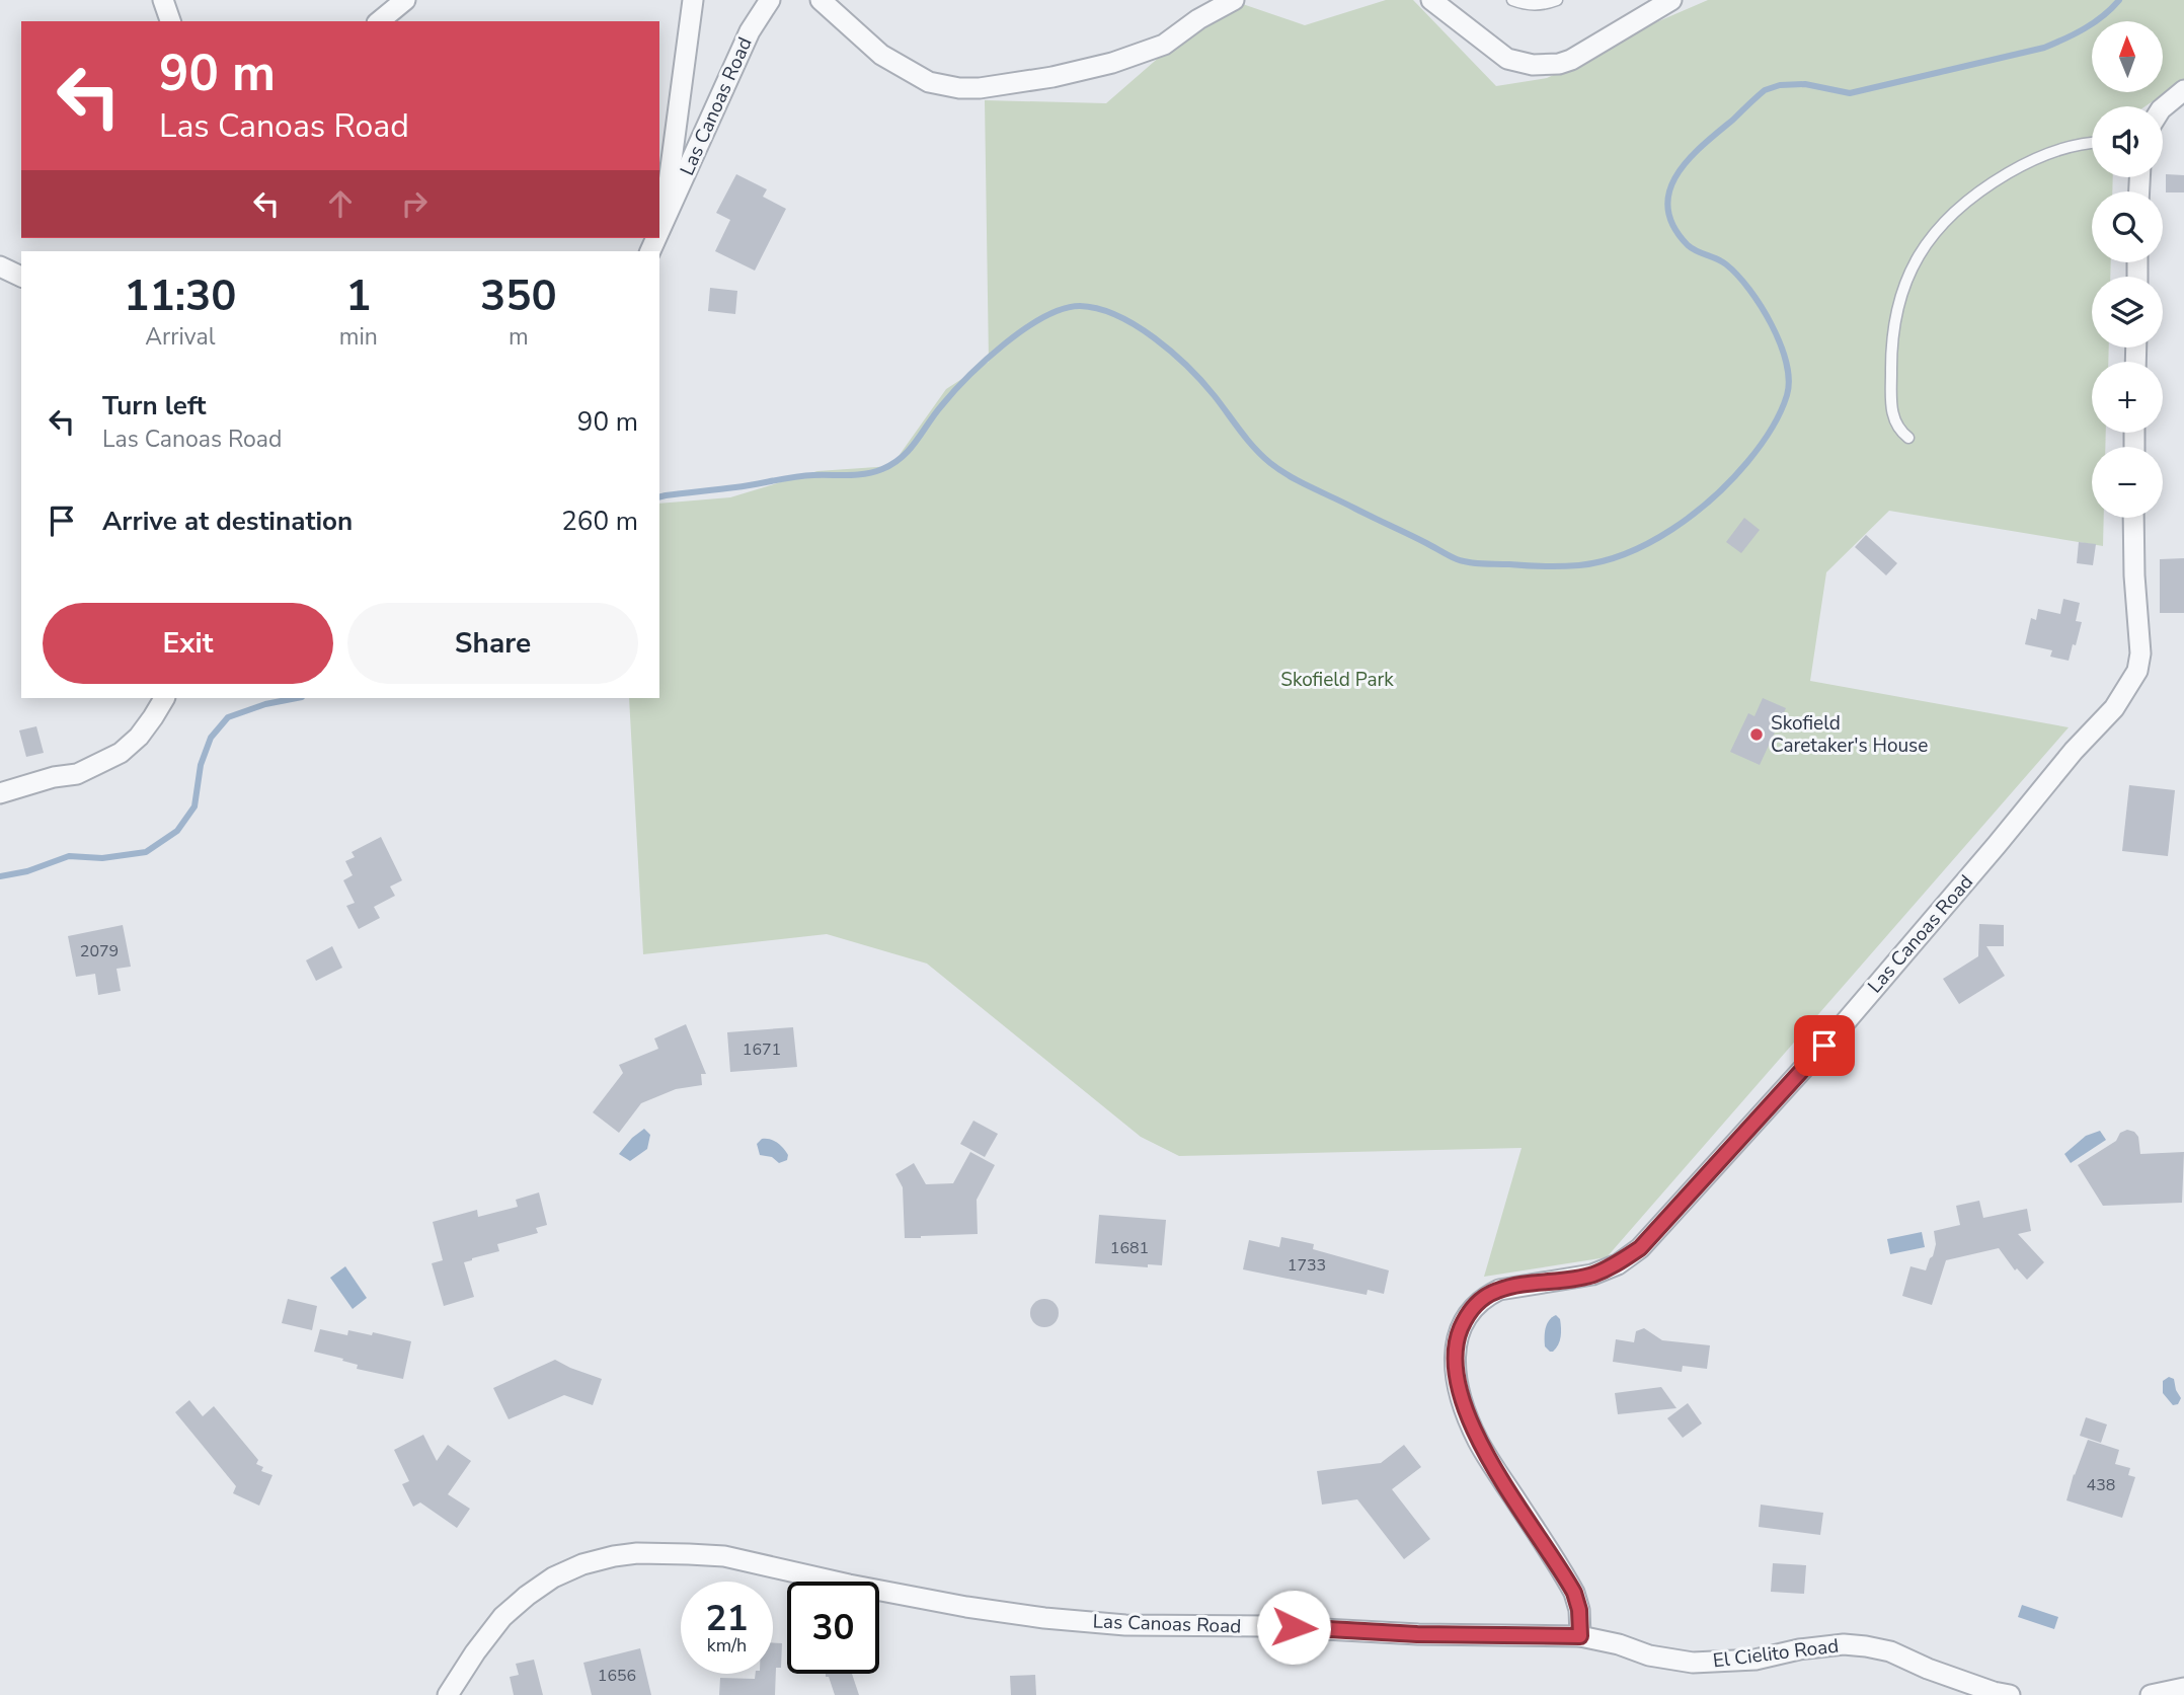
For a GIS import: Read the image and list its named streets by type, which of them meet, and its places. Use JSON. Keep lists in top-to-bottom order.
{
  "streets": {
    "street": ["Las Canoas Road", "El Cielito Road"]
  },
  "crossings": [
    ["Las Canoas Road", "El Cielito Road"]
  ],
  "parks": ["Skofield Park"],
  "places": ["Skofield Caretaker's House"],
  "house_numbers": [
    "2079",
    "1671",
    "1681",
    "1733",
    "438",
    "1656"
  ],
  "north": "top",
  "page": {
    "map_buttons": ["+", "−"],
    "turn": ["90 m", "Las Canoas Road"],
    "eta": [
      "11:30",
      "Arrival",
      "1",
      "min",
      "350",
      "m"
    ],
    "list": [
      {
        "name": "Turn left",
        "note": "Las Canoas Road",
        "value": "90 m"
      },
      {
        "name": "Arrive at destination",
        "value": "260 m"
      }
    ],
    "buttons": ["Exit", "Share"],
    "speed": "21 km/h",
    "limit": "30"
  }
}
